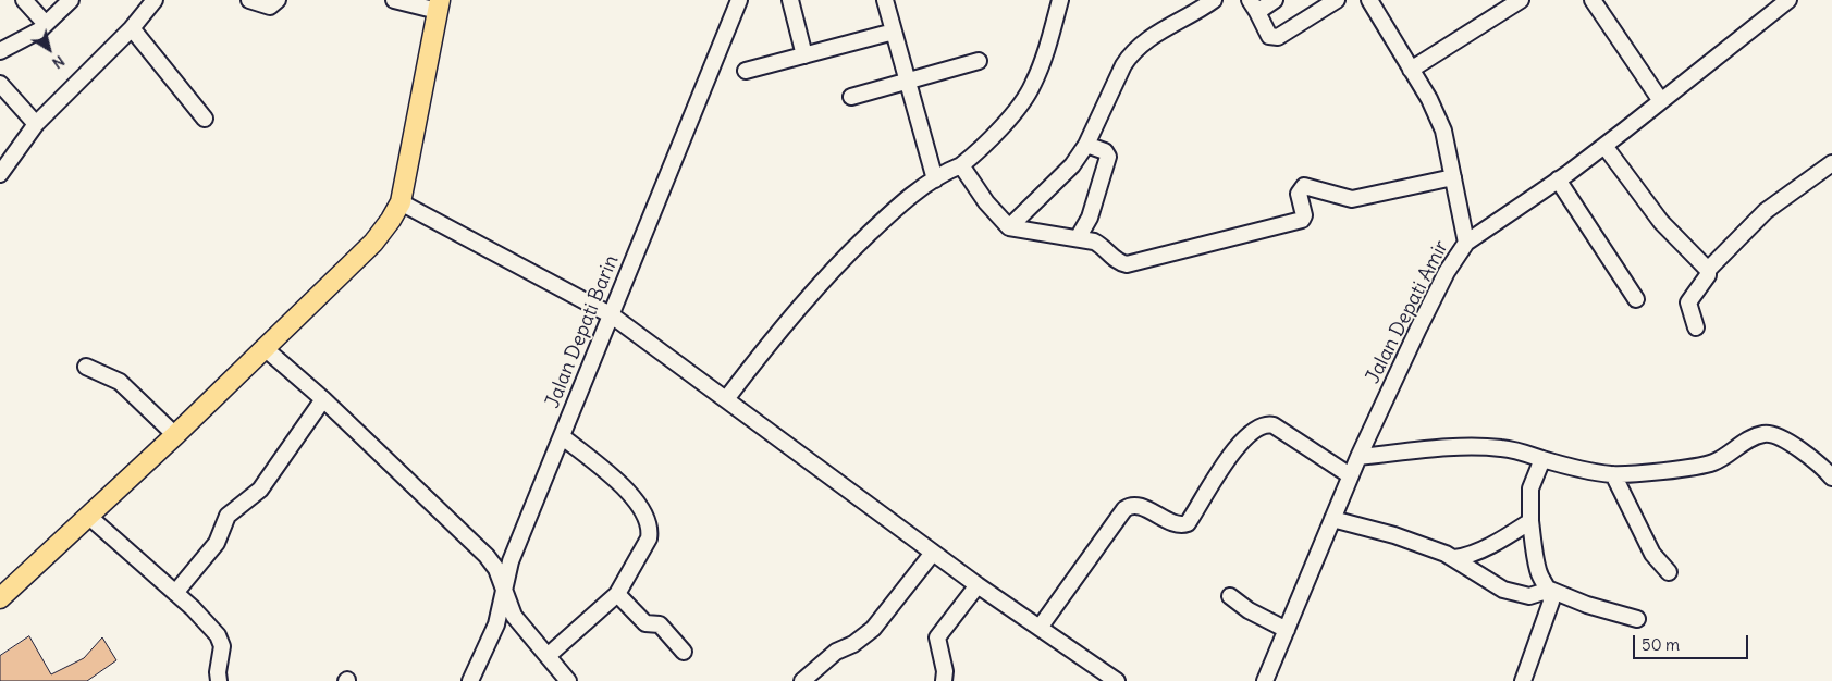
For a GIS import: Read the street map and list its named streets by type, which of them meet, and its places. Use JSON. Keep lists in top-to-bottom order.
{
  "streets": {
    "street": ["Jalan Depati Amir", "Jalan Depati Barin"]
  },
  "scale_bar": "50 m",
  "north": "bottom right"
}
